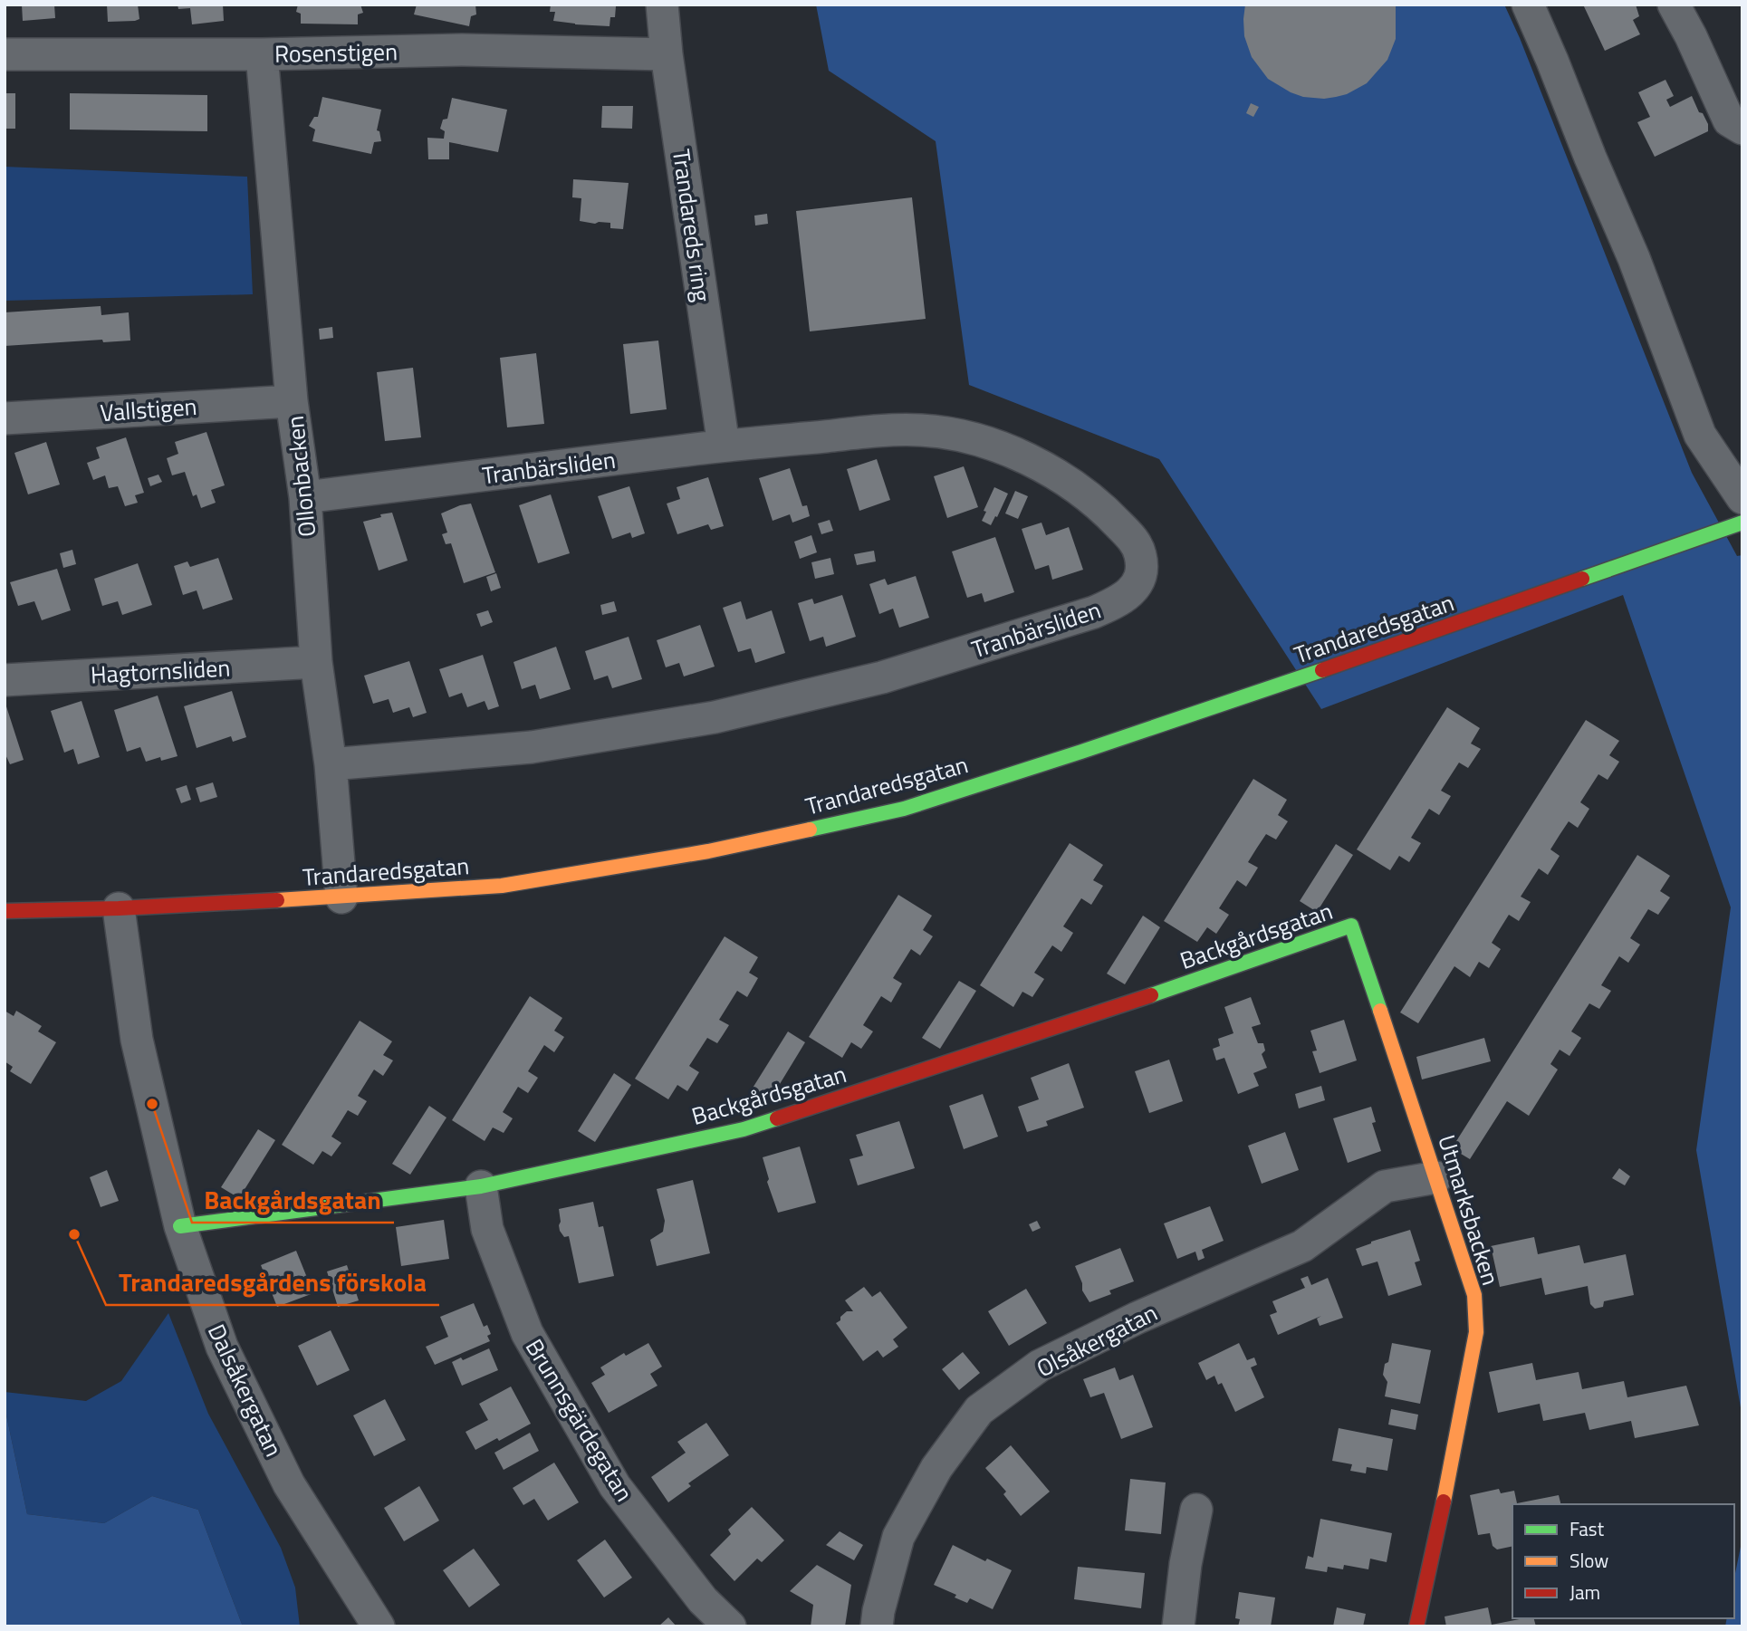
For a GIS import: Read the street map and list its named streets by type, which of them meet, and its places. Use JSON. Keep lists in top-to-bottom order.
{
  "streets": {
    "street": [
      "Rosenstigen",
      "Trandareds ring",
      "Vallstigen",
      "Tranbärsliden",
      "Ollonbacken",
      "Trandaredsgatan",
      "Hagtornsliden",
      "Backgårdsgatan",
      "Utmarksbacken",
      "Olsåkergatan",
      "Dalsåkergatan",
      "Brunnsgärdegatan"
    ]
  },
  "crossings": [
    ["Rosenstigen", "Trandareds ring"],
    ["Rosenstigen", "Ollonbacken"],
    ["Trandareds ring", "Tranbärsliden"],
    ["Vallstigen", "Ollonbacken"],
    ["Tranbärsliden", "Ollonbacken"],
    ["Ollonbacken", "Trandaredsgatan"],
    ["Ollonbacken", "Hagtornsliden"],
    ["Trandaredsgatan", "Dalsåkergatan"],
    ["Backgårdsgatan", "Utmarksbacken"],
    ["Backgårdsgatan", "Dalsåkergatan"],
    ["Backgårdsgatan", "Brunnsgärdegatan"],
    ["Utmarksbacken", "Olsåkergatan"]
  ],
  "places": ["Backgårdsgatan", "Trandaredsgårdens förskola"],
  "legend": ["Fast", "Slow", "Jam"]
}
